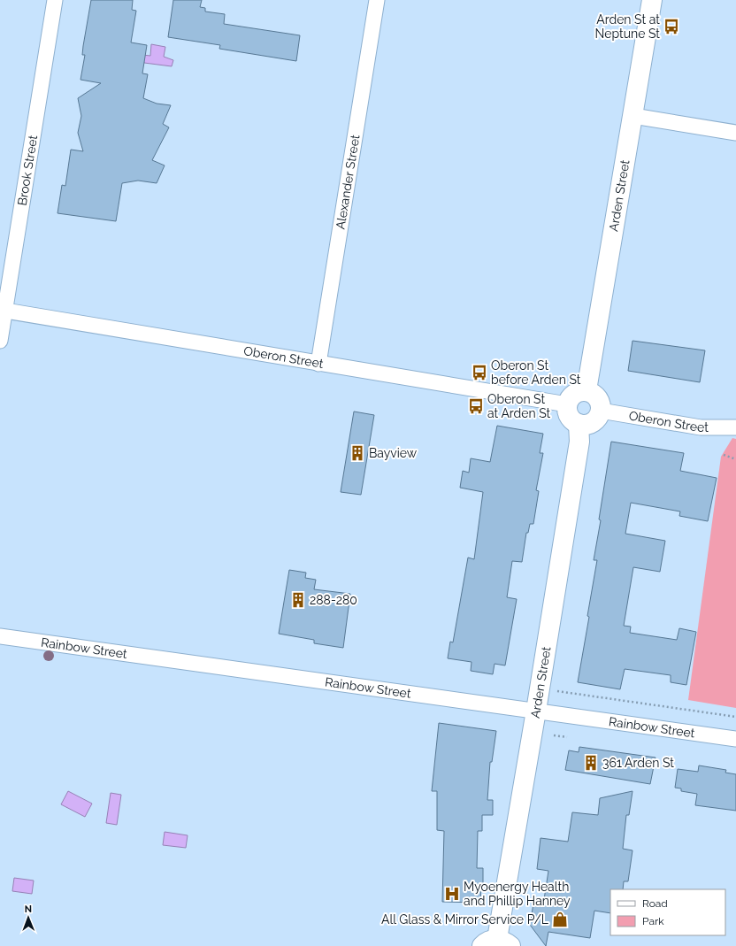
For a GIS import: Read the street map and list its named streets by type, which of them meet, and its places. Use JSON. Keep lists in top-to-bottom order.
{
  "streets": {
    "main road": ["Arden Street"],
    "street": [
      "Brook Street",
      "Alexander Street",
      "Oberon Street",
      "Rainbow Street"
    ]
  },
  "crossings": [
    ["Brook Street", "Oberon Street"],
    ["Alexander Street", "Oberon Street"],
    ["Arden Street", "Oberon Street"],
    ["Arden Street", "Rainbow Street"]
  ],
  "places": {
    "bus stop": ["Arden St at Neptune St", "Oberon St before Arden St", "Oberon St at Arden St"],
    "building": ["Bayview", "288-280", "361 Arden St"],
    "hospital": ["Myoenergy Health and Phillip Hanney"],
    "shop": ["All Glass & Mirror Service P/L"]
  },
  "legend": ["Road", "Park"],
  "north": "top"
}
